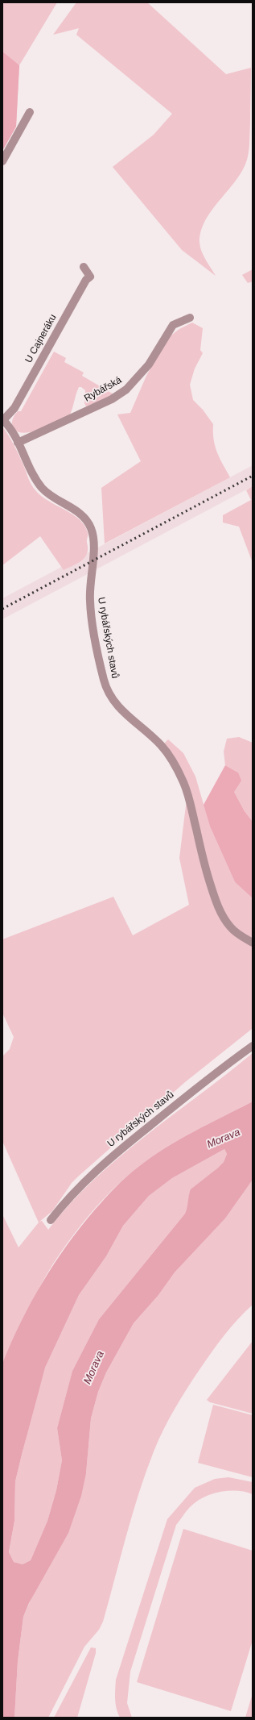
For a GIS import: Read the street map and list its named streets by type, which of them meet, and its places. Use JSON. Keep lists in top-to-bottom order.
{
  "streets": {
    "street": ["U Cajneráku", "Rybářská", "U rybářských stavů"]
  },
  "crossings": [
    ["U Cajneráku", "U rybářských stavů"],
    ["Rybářská", "U rybářských stavů"]
  ],
  "water": ["Morava"]
}
